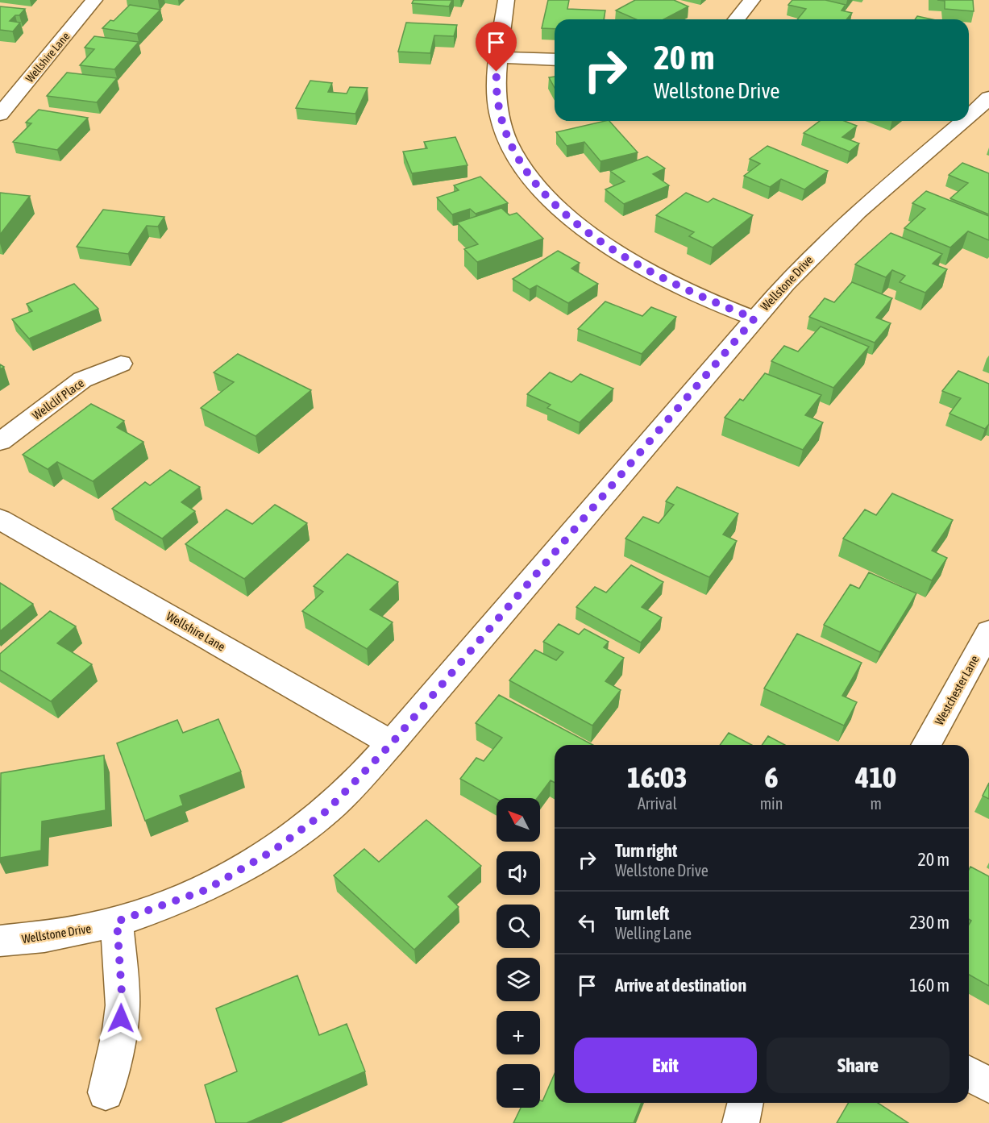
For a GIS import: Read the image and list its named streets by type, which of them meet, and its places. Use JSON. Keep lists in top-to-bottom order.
{
  "streets": {
    "street": [
      "Wellshire Lane",
      "Wellstone Drive",
      "Wellclif Place",
      "Westchester Lane"
    ]
  },
  "crossings": [
    ["Wellshire Lane", "Wellstone Drive"]
  ],
  "north": "top left",
  "page": {
    "turn": ["20 m", "Wellstone Drive"],
    "eta": [
      "16:03",
      "Arrival",
      "6",
      "min",
      "410",
      "m"
    ],
    "map_buttons": ["+", "−"],
    "list": [
      {
        "name": "Turn right",
        "note": "Wellstone Drive",
        "value": "20 m"
      },
      {
        "name": "Turn left",
        "note": "Welling Lane",
        "value": "230 m"
      },
      {
        "name": "Arrive at destination",
        "value": "160 m"
      }
    ],
    "buttons": ["Exit", "Share"]
  }
}
